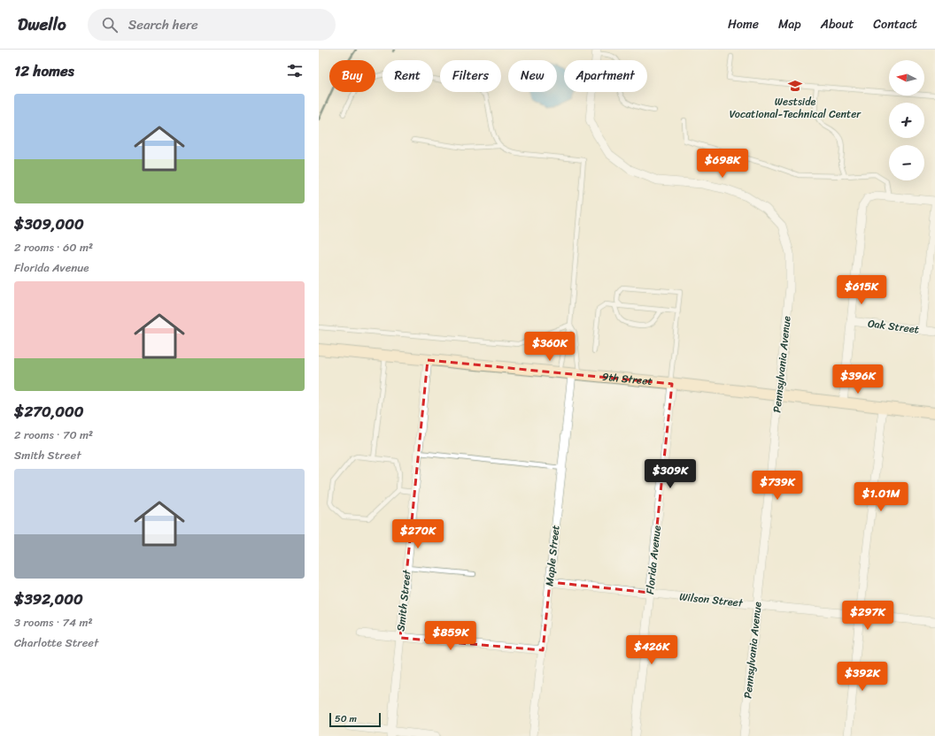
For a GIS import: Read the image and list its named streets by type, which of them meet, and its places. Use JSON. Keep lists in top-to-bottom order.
{
  "streets": {
    "street": [
      "Oak Street",
      "Pennsylvania Avenue",
      "9th Street",
      "Maple Street",
      "Florida Avenue",
      "Wilson Street",
      "Smith Street"
    ]
  },
  "crossings": [
    ["Pennsylvania Avenue", "9th Street"],
    ["Pennsylvania Avenue", "Wilson Street"],
    ["9th Street", "Maple Street"],
    ["9th Street", "Florida Avenue"],
    ["9th Street", "Smith Street"],
    ["Maple Street", "Wilson Street"],
    ["Florida Avenue", "Wilson Street"]
  ],
  "places": {
    "school or university": ["Westside Vocational-Technical Center"]
  },
  "scale_bar": "50 m",
  "north": "left",
  "page": {
    "header": "Dwello",
    "search": "Search here",
    "nav": [
      "Home",
      "Map",
      "About",
      "Contact"
    ],
    "heading": "12 homes",
    "map_buttons": ["+", "−"],
    "chip": [
      "Buy",
      "Rent",
      "Filters",
      "New",
      "Apartment"
    ],
    "list": [
      {
        "name": "$309,000",
        "note": "2 rooms · 60 m² · Florida Avenue"
      },
      {
        "name": "$270,000",
        "note": "2 rooms · 70 m² · Smith Street"
      },
      {
        "name": "$392,000",
        "note": "3 rooms · 74 m² · Charlotte Street"
      }
    ],
    "price": [
      "$698K",
      "$615K",
      "$360K",
      "$396K",
      "$309K",
      "$739K",
      "$1.01M",
      "$270K",
      "$297K",
      "$859K",
      "$426K",
      "$392K"
    ],
    "scale": "50 m"
  }
}
